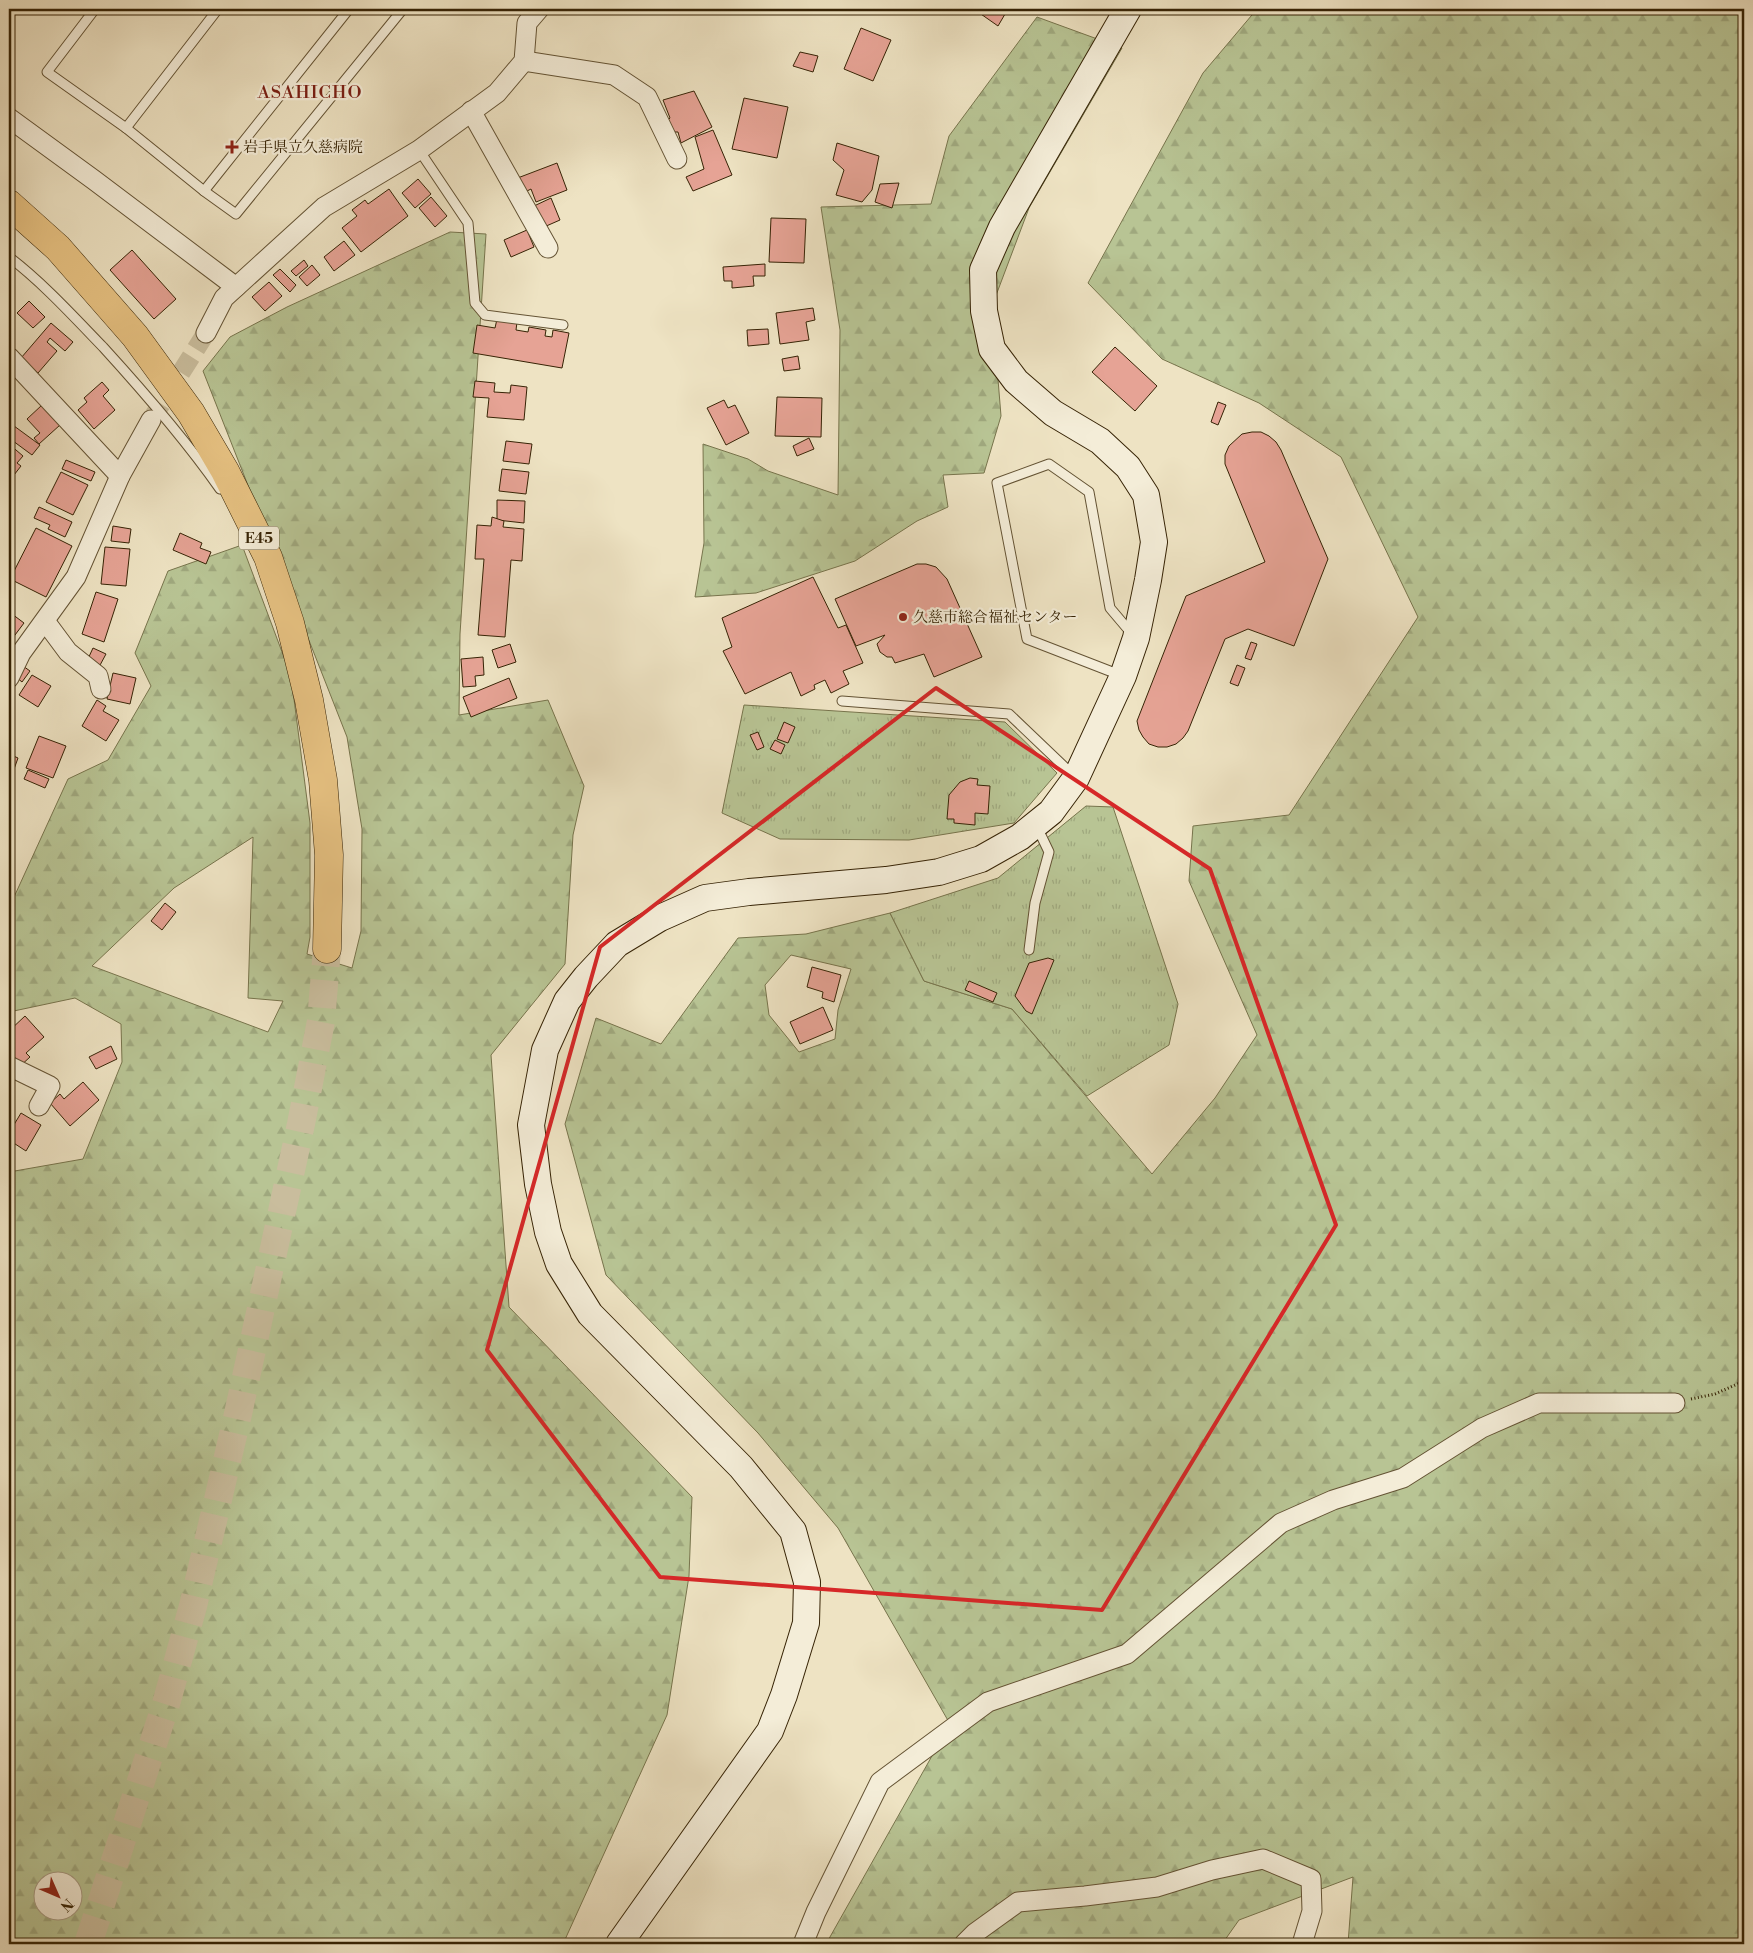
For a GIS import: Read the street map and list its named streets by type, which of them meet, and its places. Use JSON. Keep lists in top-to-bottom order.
{
  "streets": {
    "highway": ["E45"]
  },
  "districts": ["ASAHICHO"],
  "places": {
    "health": ["岩手県立久慈病院"],
    "other": ["久慈市総合福祉センター"]
  },
  "north": "bottom right"
}
